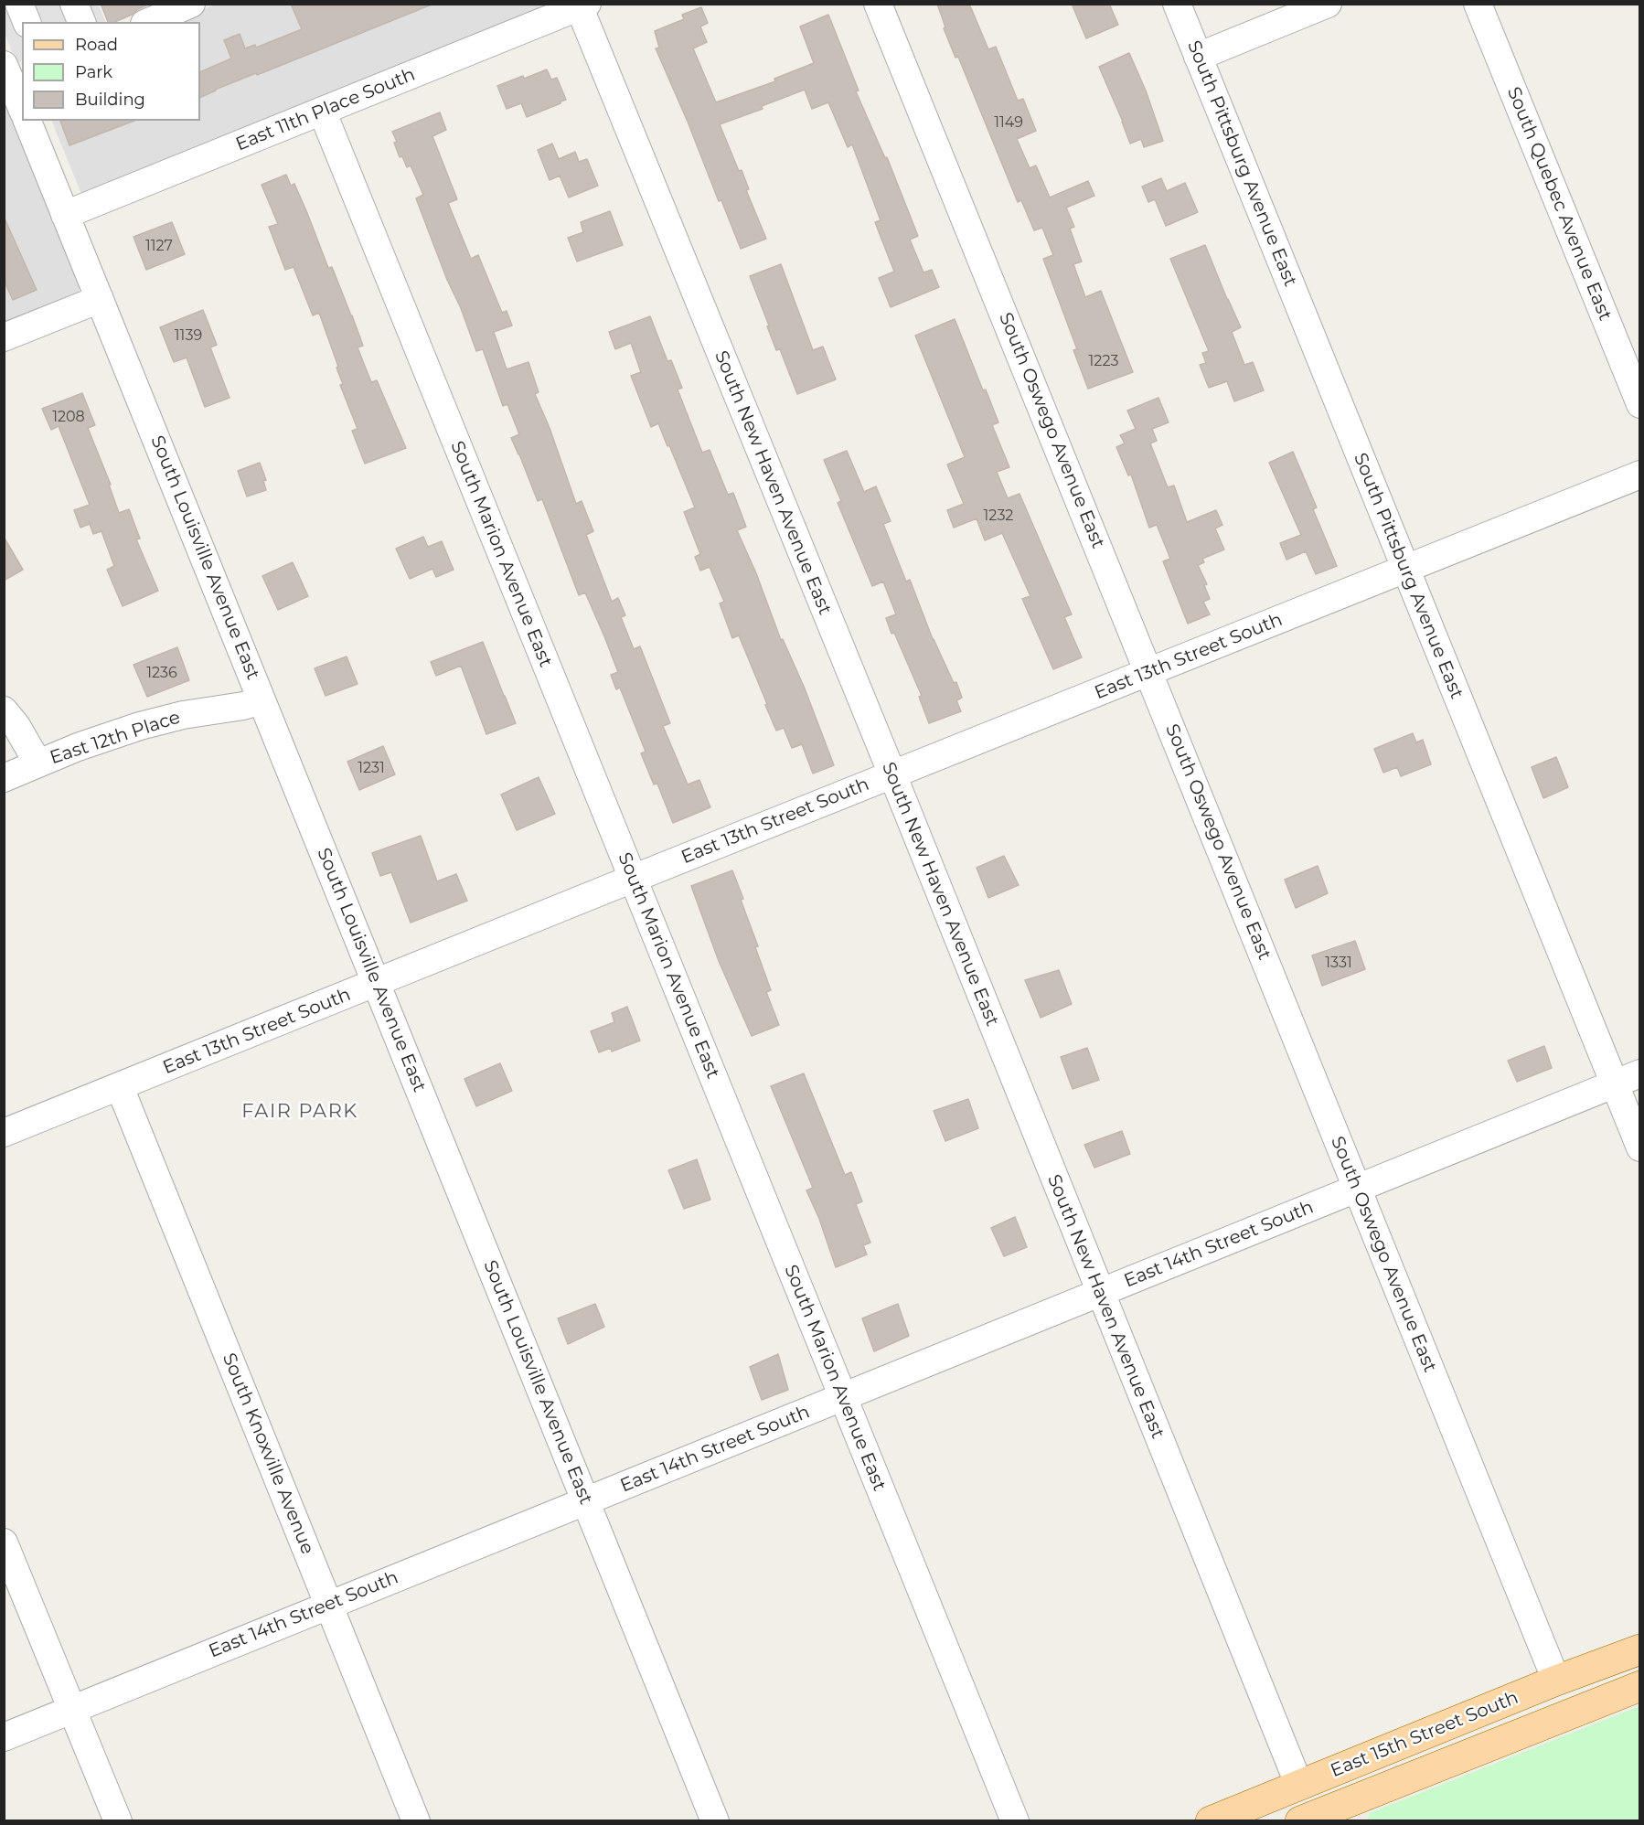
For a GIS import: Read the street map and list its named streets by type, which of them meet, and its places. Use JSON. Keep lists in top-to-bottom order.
{
  "streets": {
    "main road": ["East 15th Street South"],
    "street": [
      "East 11th Place South",
      "South Pittsburg Avenue East",
      "South Quebec Avenue East",
      "South Oswego Avenue East",
      "South New Haven Avenue East",
      "South Marion Avenue East",
      "South Louisville Avenue East",
      "East 13th Street South",
      "East 12th Place",
      "East 14th Street South",
      "South Knoxville Avenue"
    ]
  },
  "crossings": [
    ["East 11th Place South", "South New Haven Avenue East"],
    ["East 11th Place South", "South Marion Avenue East"],
    ["East 11th Place South", "South Louisville Avenue East"],
    ["South Pittsburg Avenue East", "East 13th Street South"],
    ["South Pittsburg Avenue East", "East 14th Street South"],
    ["South Oswego Avenue East", "East 13th Street South"],
    ["South Oswego Avenue East", "East 14th Street South"],
    ["South Oswego Avenue East", "East 15th Street South"],
    ["South New Haven Avenue East", "East 13th Street South"],
    ["South New Haven Avenue East", "East 14th Street South"],
    ["South New Haven Avenue East", "East 15th Street South"],
    ["South Marion Avenue East", "East 13th Street South"],
    ["South Marion Avenue East", "East 14th Street South"],
    ["South Louisville Avenue East", "East 13th Street South"],
    ["South Louisville Avenue East", "East 12th Place"],
    ["South Louisville Avenue East", "East 14th Street South"],
    ["East 13th Street South", "South Knoxville Avenue"],
    ["East 14th Street South", "South Knoxville Avenue"]
  ],
  "districts": ["FAIR PARK"],
  "house_numbers": [
    "1149",
    "1127",
    "1139",
    "1223",
    "1208",
    "1232",
    "1236",
    "1231",
    "1331"
  ],
  "legend": ["Road", "Park", "Building"]
}
